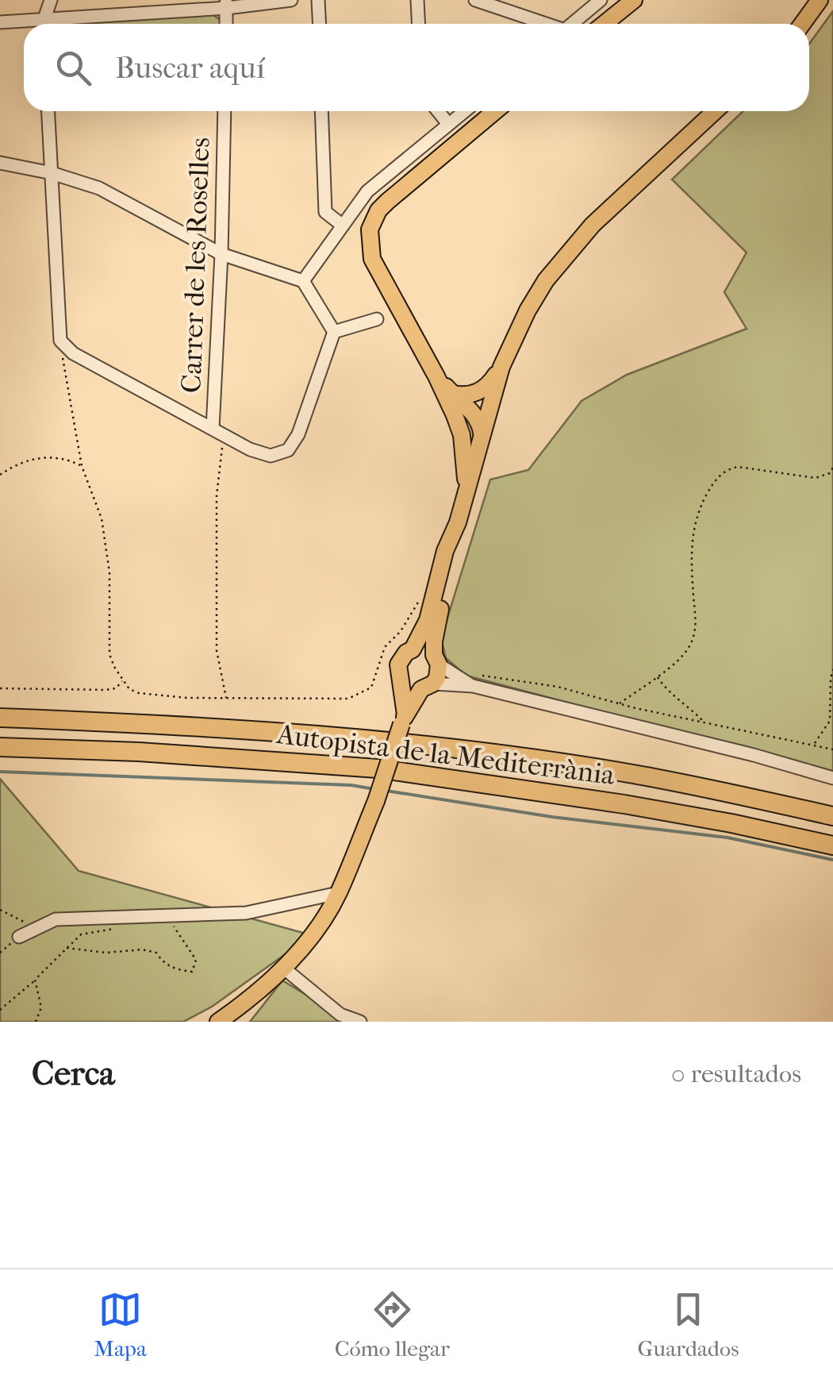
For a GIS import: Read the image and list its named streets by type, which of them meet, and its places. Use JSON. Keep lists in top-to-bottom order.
{
  "streets": {
    "highway": ["Autopista de la Mediterrània"],
    "street": ["Carrer de les Roselles"]
  },
  "page": {
    "search": "Buscar aquí",
    "heading": ["Cerca", "0 resultados"],
    "nav": ["Mapa", "Cómo llegar", "Guardados"]
  }
}
